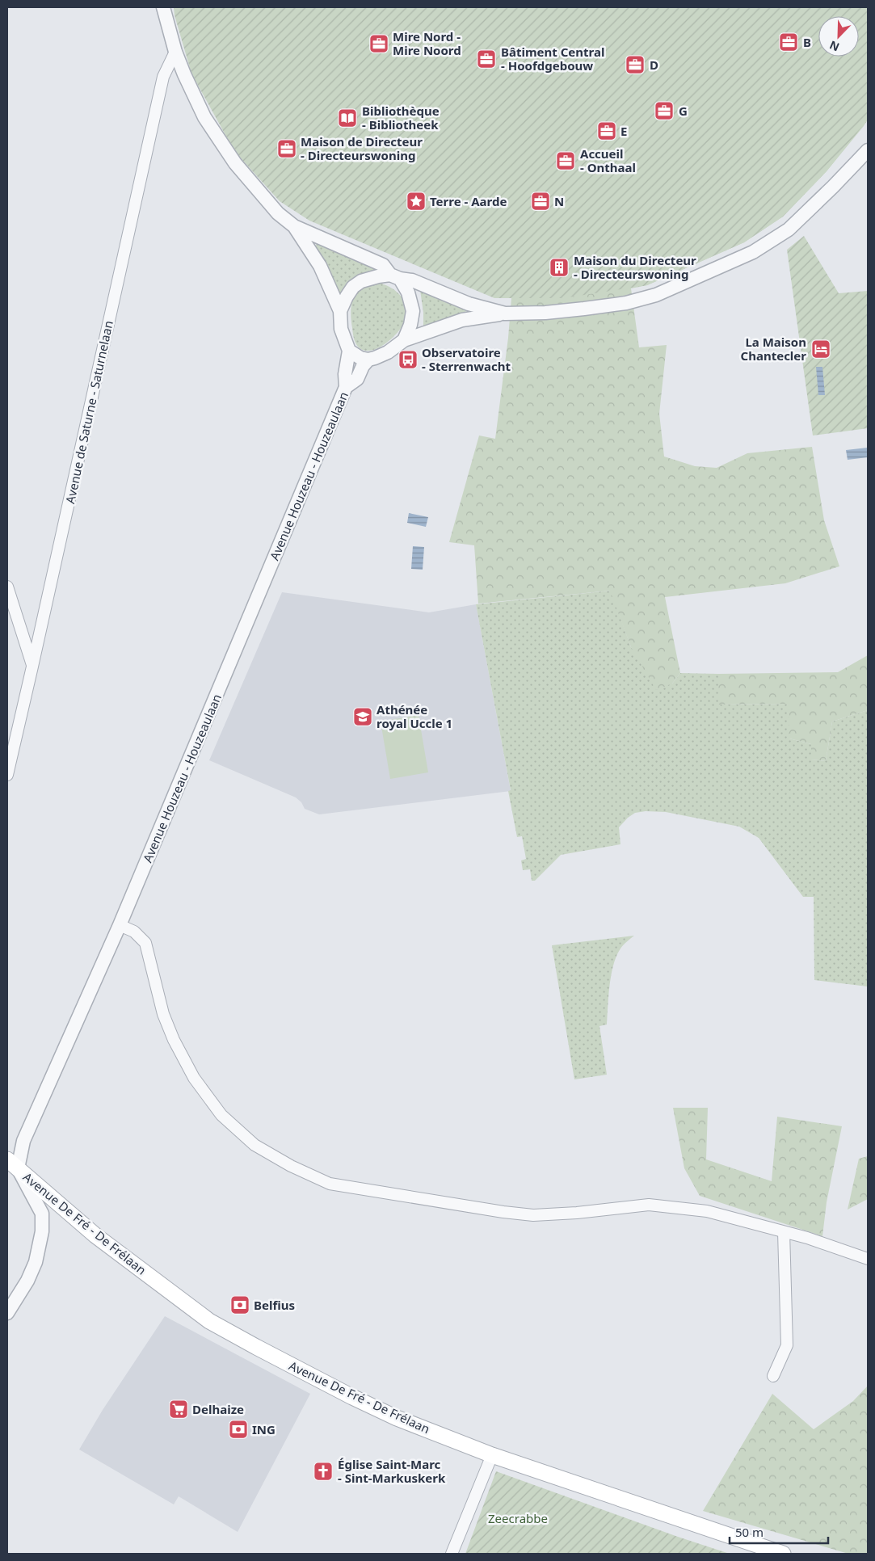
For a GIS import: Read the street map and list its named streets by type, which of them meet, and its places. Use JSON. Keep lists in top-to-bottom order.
{
  "streets": {
    "main road": ["Avenue De Fré - De Frélaan"],
    "street": ["Avenue de Saturne - Saturnelaan", "Avenue Houzeau - Houzeaulaan"]
  },
  "crossings": [
    ["Avenue Houzeau - Houzeaulaan", "Avenue De Fré - De Frélaan"]
  ],
  "parks": ["Zeecrabbe"],
  "places": {
    "office": [
      "B",
      "Mire Nord - Mire Noord",
      "Bâtiment Central - Hoofdgebouw",
      "D",
      "G",
      "E",
      "Maison de Directeur - Directeurswoning",
      "Accueil - Onthaal",
      "N"
    ],
    "library": ["Bibliothèque - Bibliotheek"],
    "place": ["Terre - Aarde"],
    "building": ["Maison du Directeur - Directeurswoning"],
    "hotel": ["La Maison Chantecler"],
    "bus stop": ["Observatoire - Sterrenwacht"],
    "school or university": ["Athénée royal Uccle 1"],
    "bank": ["Belfius", "ING"],
    "supermarket": ["Delhaize"],
    "church": ["Église Saint-Marc - Sint-Markuskerk"]
  },
  "scale_bar": "50 m",
  "north": "bottom left"
}
